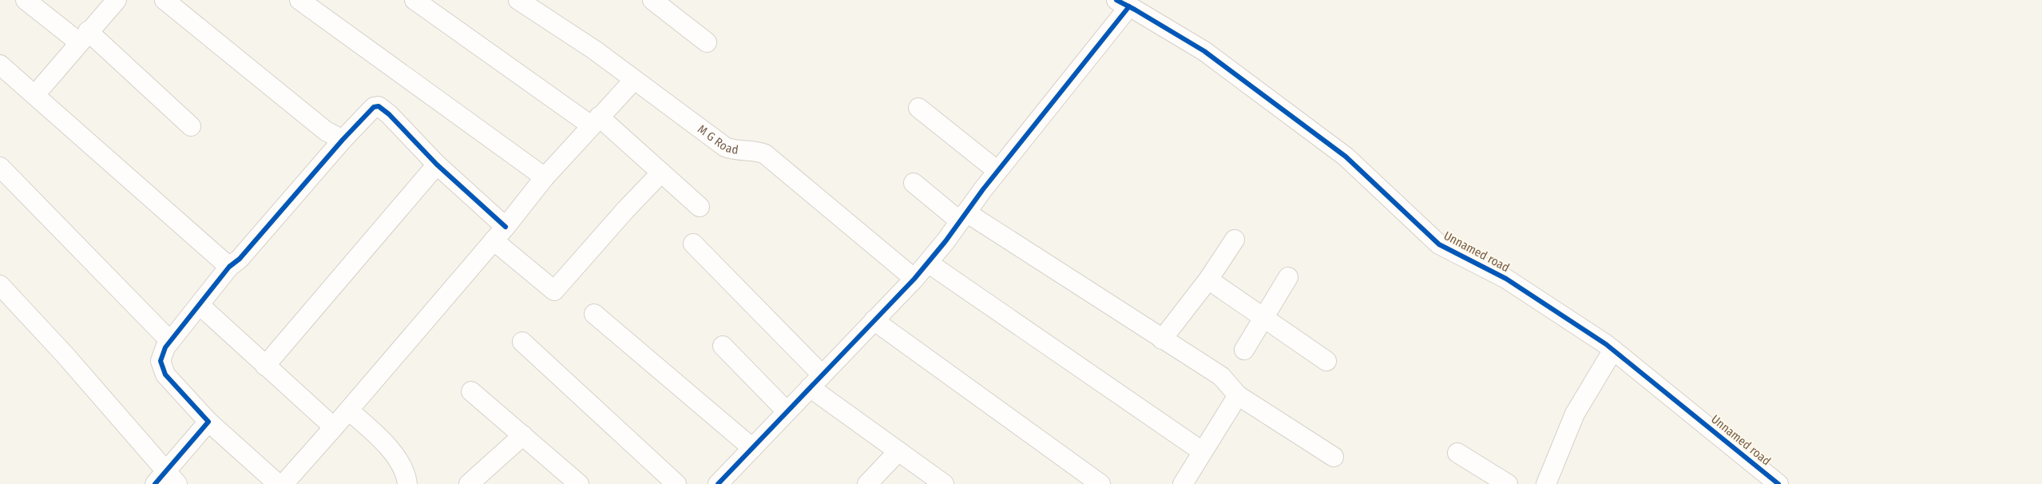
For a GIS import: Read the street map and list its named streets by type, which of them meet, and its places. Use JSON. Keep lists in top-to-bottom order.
{
  "streets": {
    "street": ["M G Road", "Unnamed road"]
  }
}
